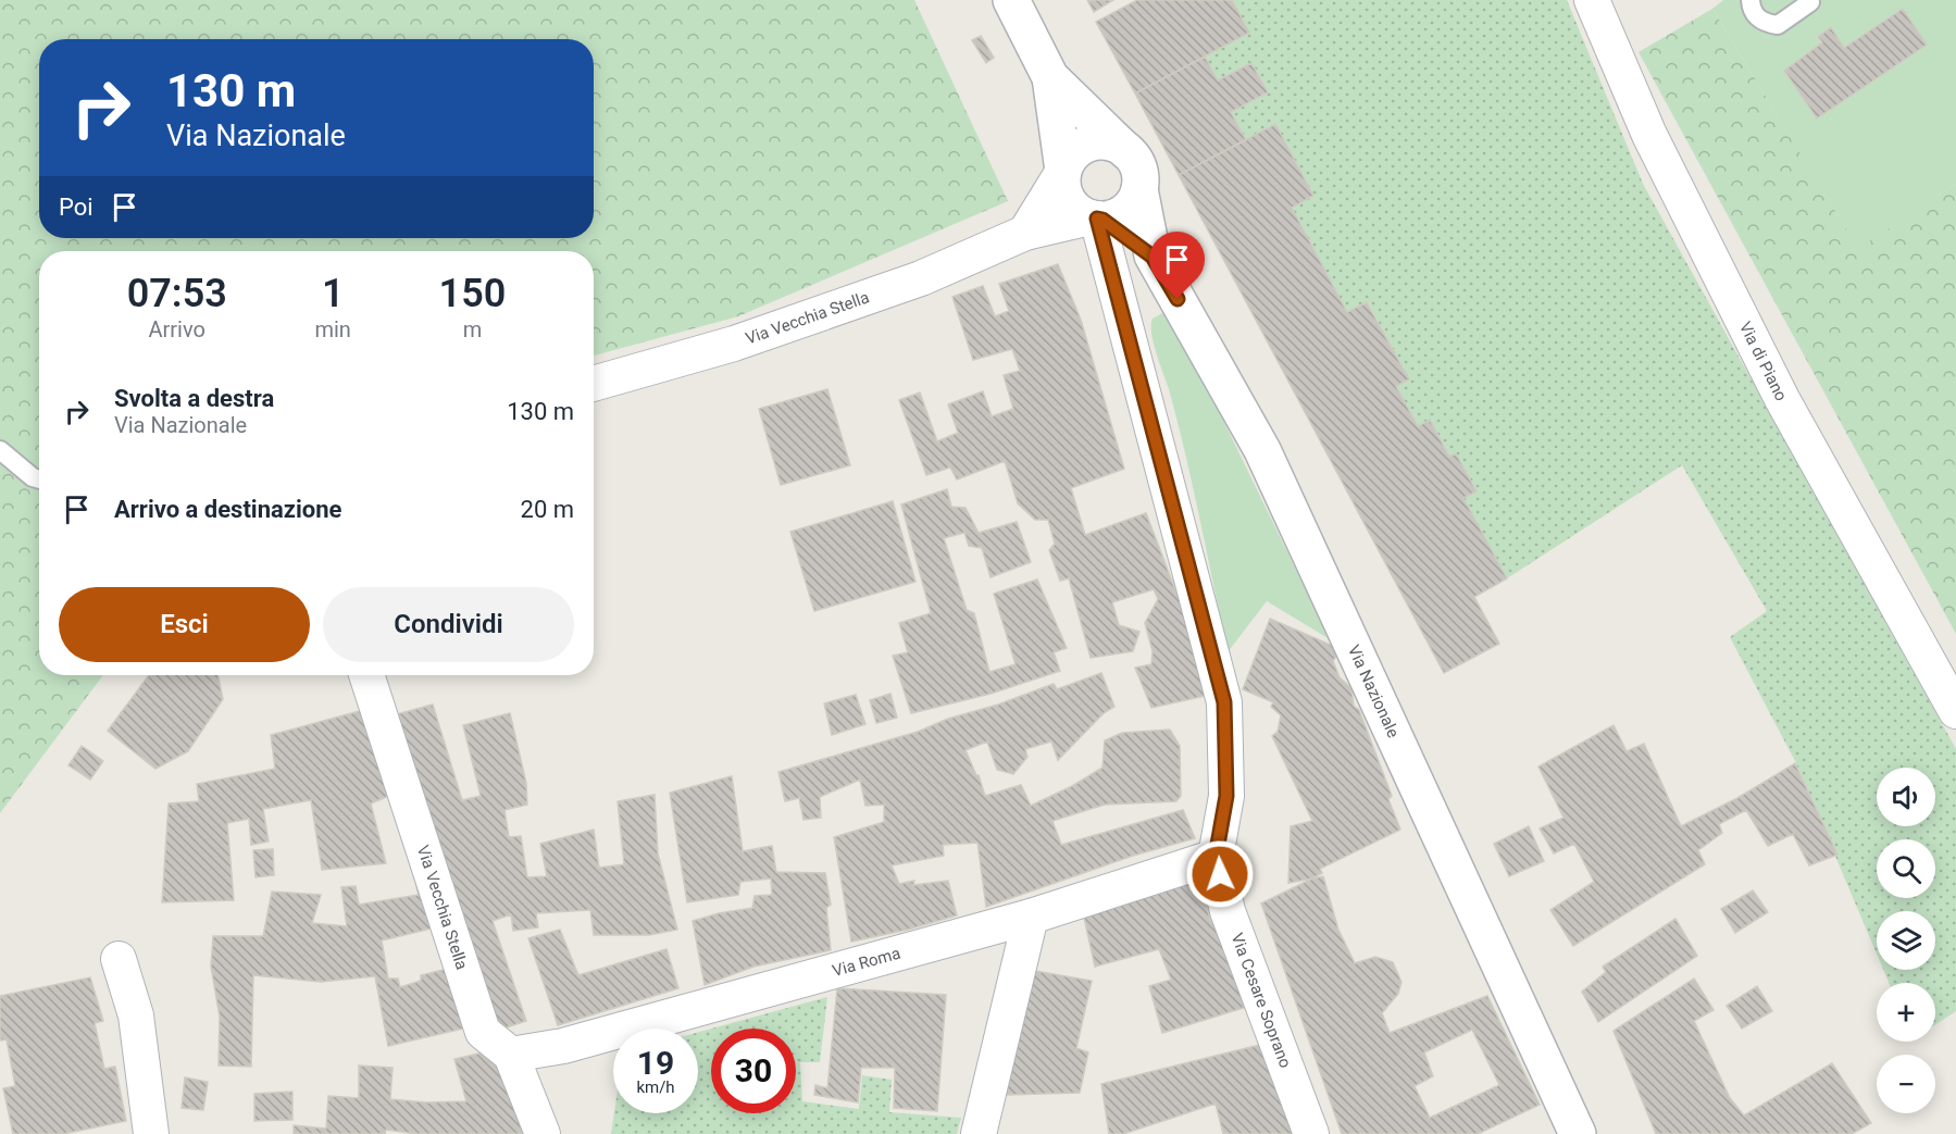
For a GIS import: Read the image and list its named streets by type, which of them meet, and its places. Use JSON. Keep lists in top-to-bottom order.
{
  "streets": {
    "main road": ["Via Nazionale"],
    "street": [
      "Via Vecchia Stella",
      "Via di Piano",
      "Via Roma",
      "Via Cesare Soprano"
    ]
  },
  "crossings": [
    ["Via Vecchia Stella", "Via Nazionale"],
    ["Via Vecchia Stella", "Via Roma"],
    ["Via Vecchia Stella", "Via Cesare Soprano"],
    ["Via Nazionale", "Via Cesare Soprano"],
    ["Via Roma", "Via Cesare Soprano"]
  ],
  "page": {
    "turn": ["130 m", "Via Nazionale"],
    "then": "Poi",
    "eta": [
      "07:53",
      "Arrivo",
      "1",
      "min",
      "150",
      "m"
    ],
    "list": [
      {
        "name": "Svolta a destra",
        "note": "Via Nazionale",
        "value": "130 m"
      },
      {
        "name": "Arrivo a destinazione",
        "value": "20 m"
      }
    ],
    "buttons": ["Esci", "Condividi"],
    "map_buttons": ["+", "−"],
    "speed": "19 km/h",
    "limit": "30"
  }
}
